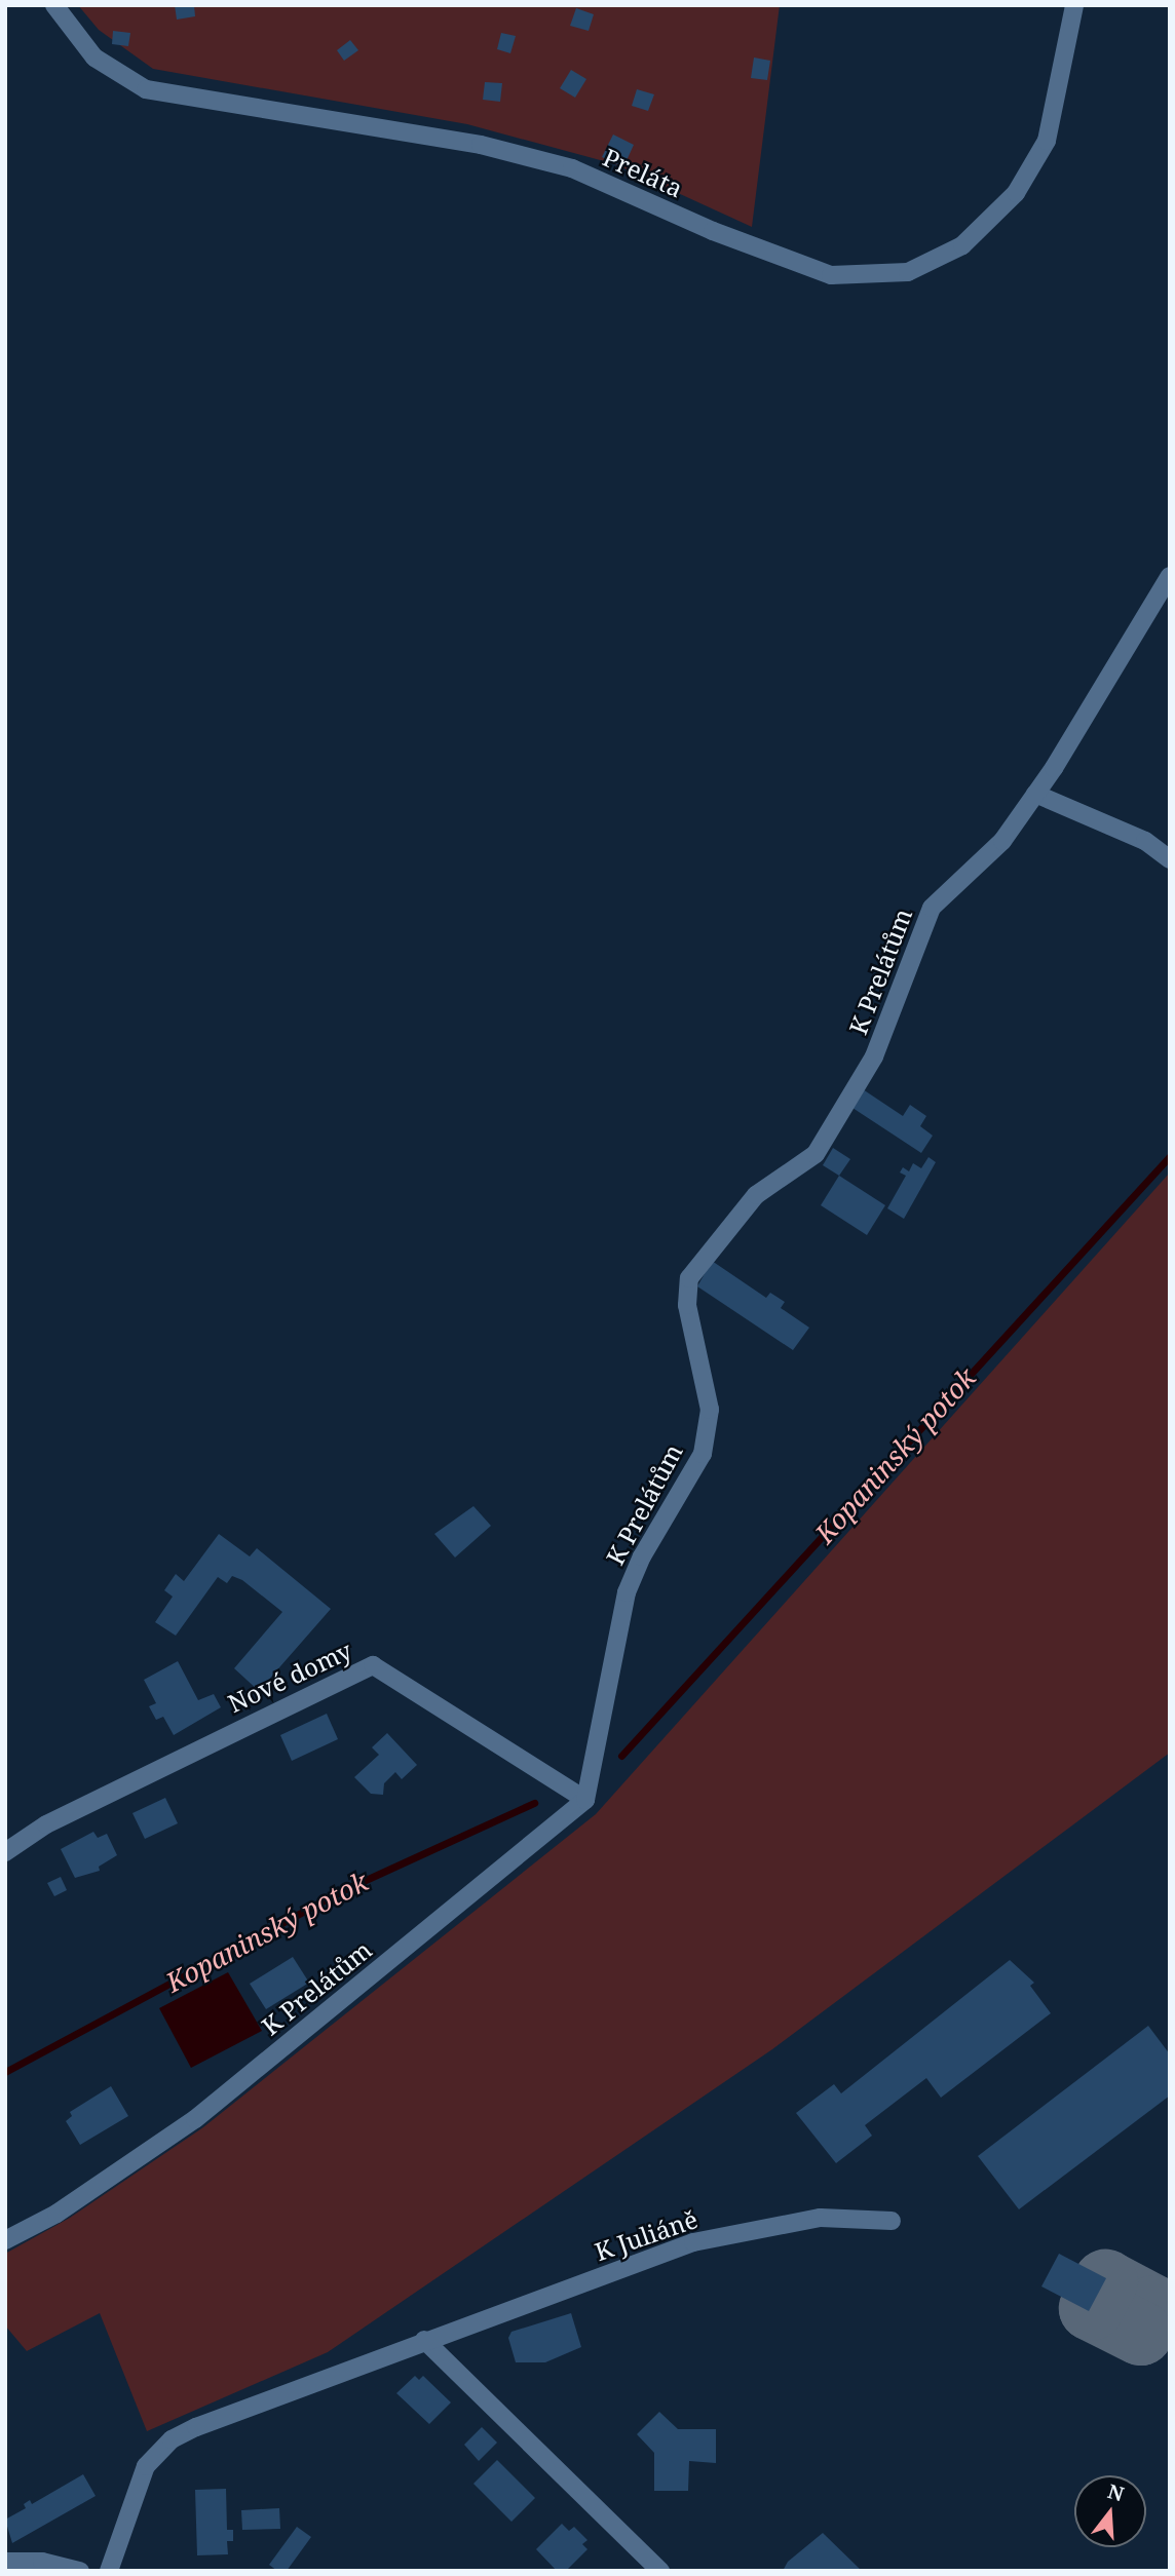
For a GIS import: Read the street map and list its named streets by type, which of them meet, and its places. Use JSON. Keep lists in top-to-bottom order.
{
  "streets": {
    "street": [
      "Preláta",
      "K Prelátům",
      "Nové domy",
      "K Juliáně"
    ]
  },
  "crossings": [
    ["K Prelátům", "Nové domy"]
  ],
  "water": ["Kopaninský potok"],
  "north": "top"
}
